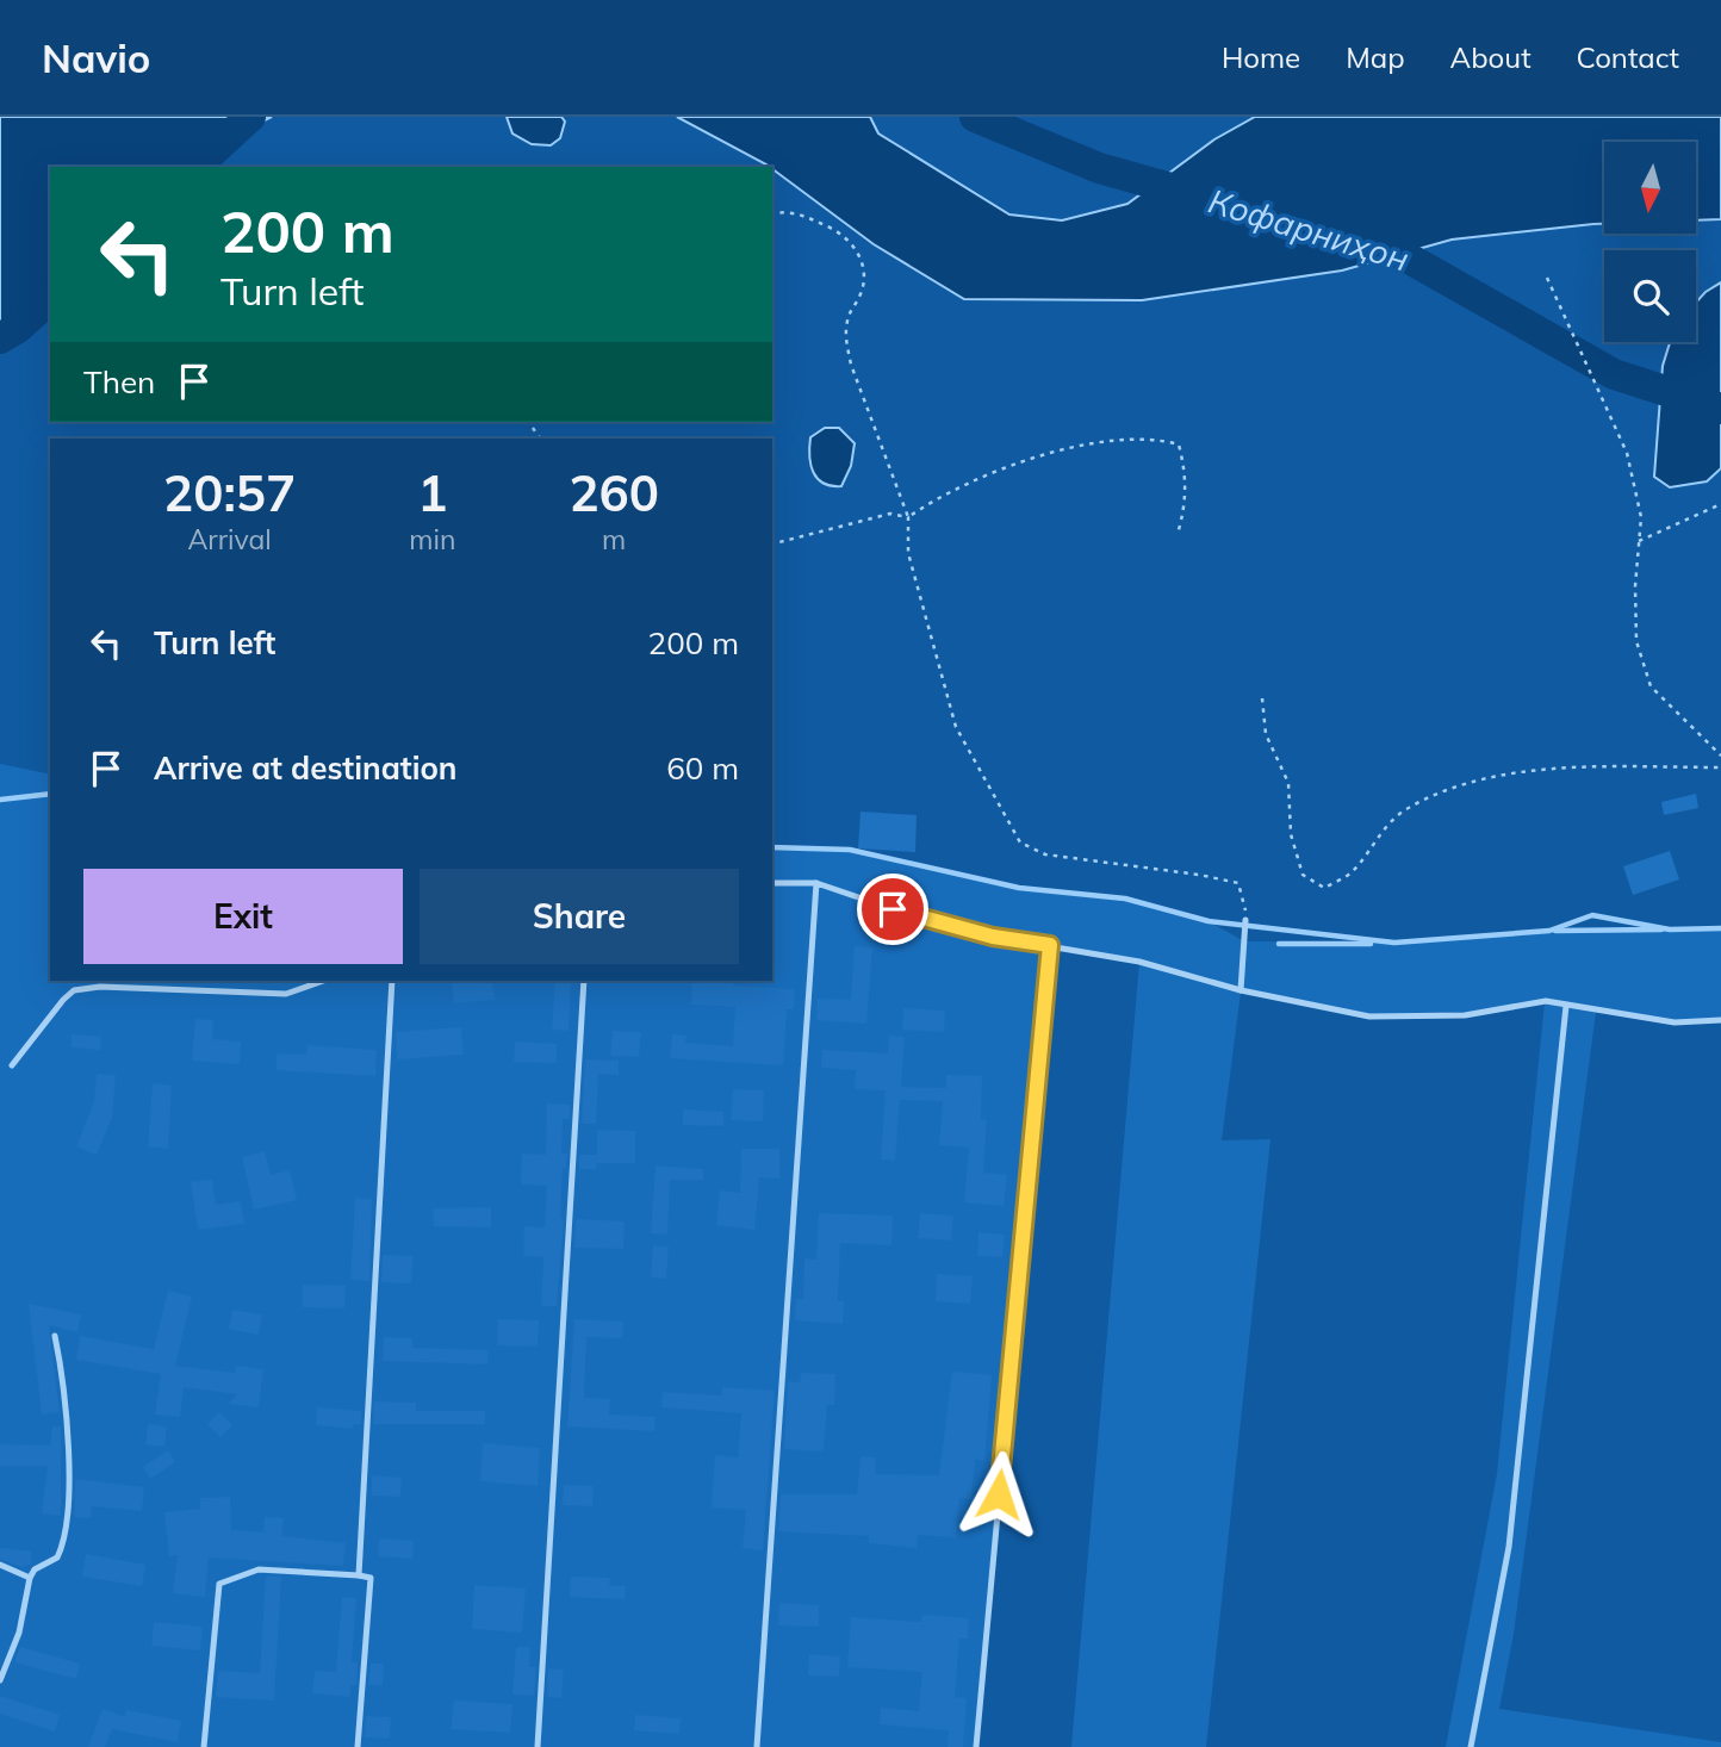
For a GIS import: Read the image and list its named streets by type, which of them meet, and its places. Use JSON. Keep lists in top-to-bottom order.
{
  "water": ["Кофарниҳон"],
  "north": "bottom",
  "page": {
    "header": "Navio",
    "nav": [
      "Home",
      "Map",
      "About",
      "Contact"
    ],
    "turn": ["200 m", "Turn left"],
    "then": "Then",
    "eta": [
      "20:57",
      "Arrival",
      "1",
      "min",
      "260",
      "m"
    ],
    "list": [
      {
        "name": "Turn left",
        "value": "200 m"
      },
      {
        "name": "Arrive at destination",
        "value": "60 m"
      }
    ],
    "buttons": ["Exit", "Share"]
  }
}
